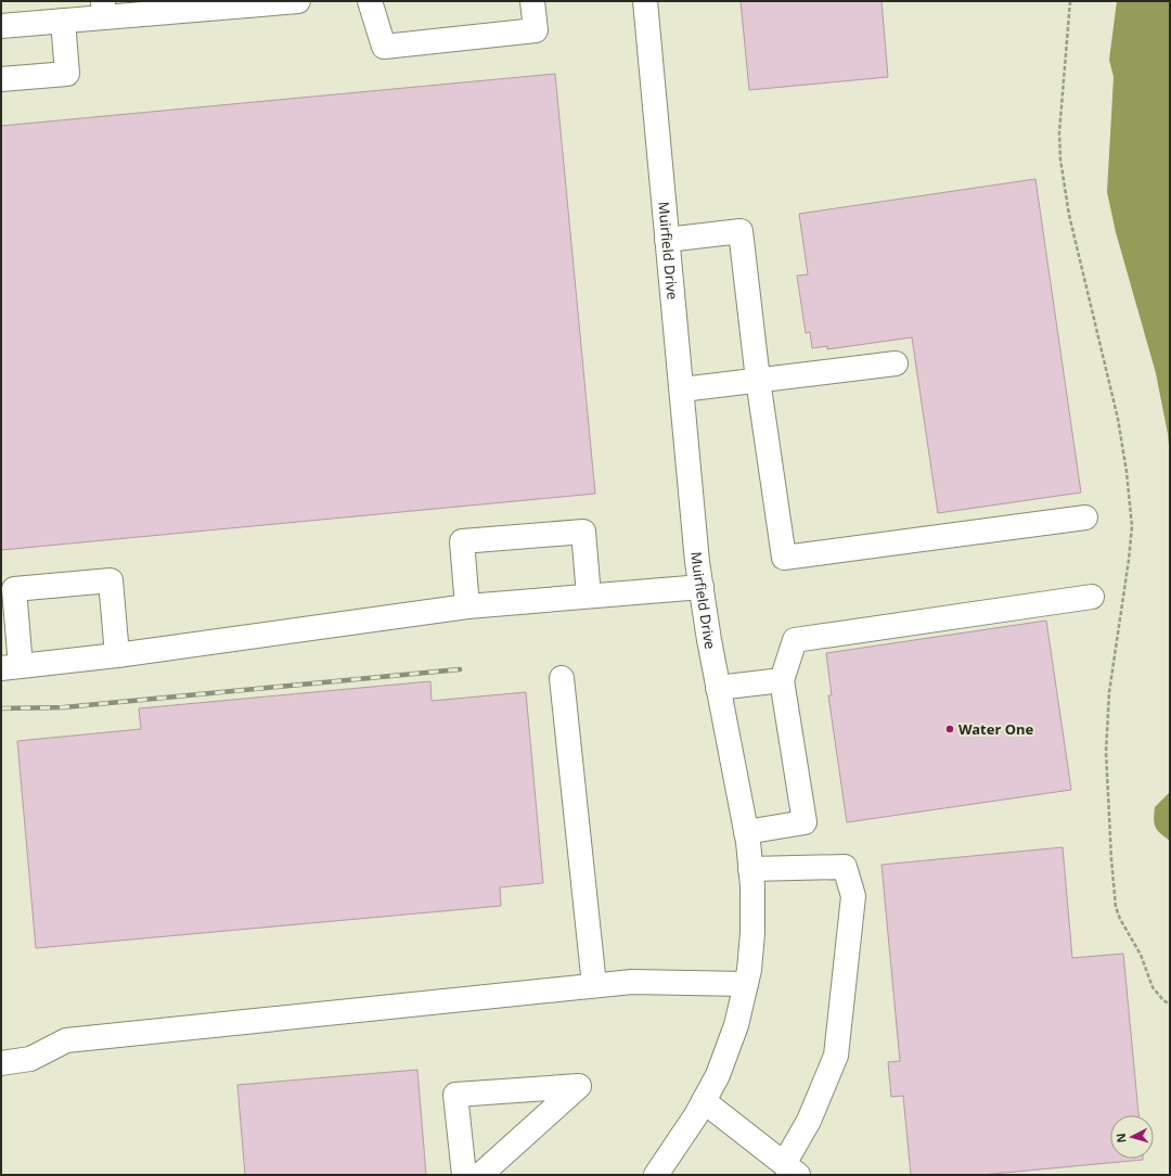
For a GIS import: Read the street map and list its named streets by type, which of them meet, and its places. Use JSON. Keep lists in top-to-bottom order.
{
  "streets": {
    "street": ["Muirfield Drive"]
  },
  "places": ["Water One"],
  "north": "left"
}
